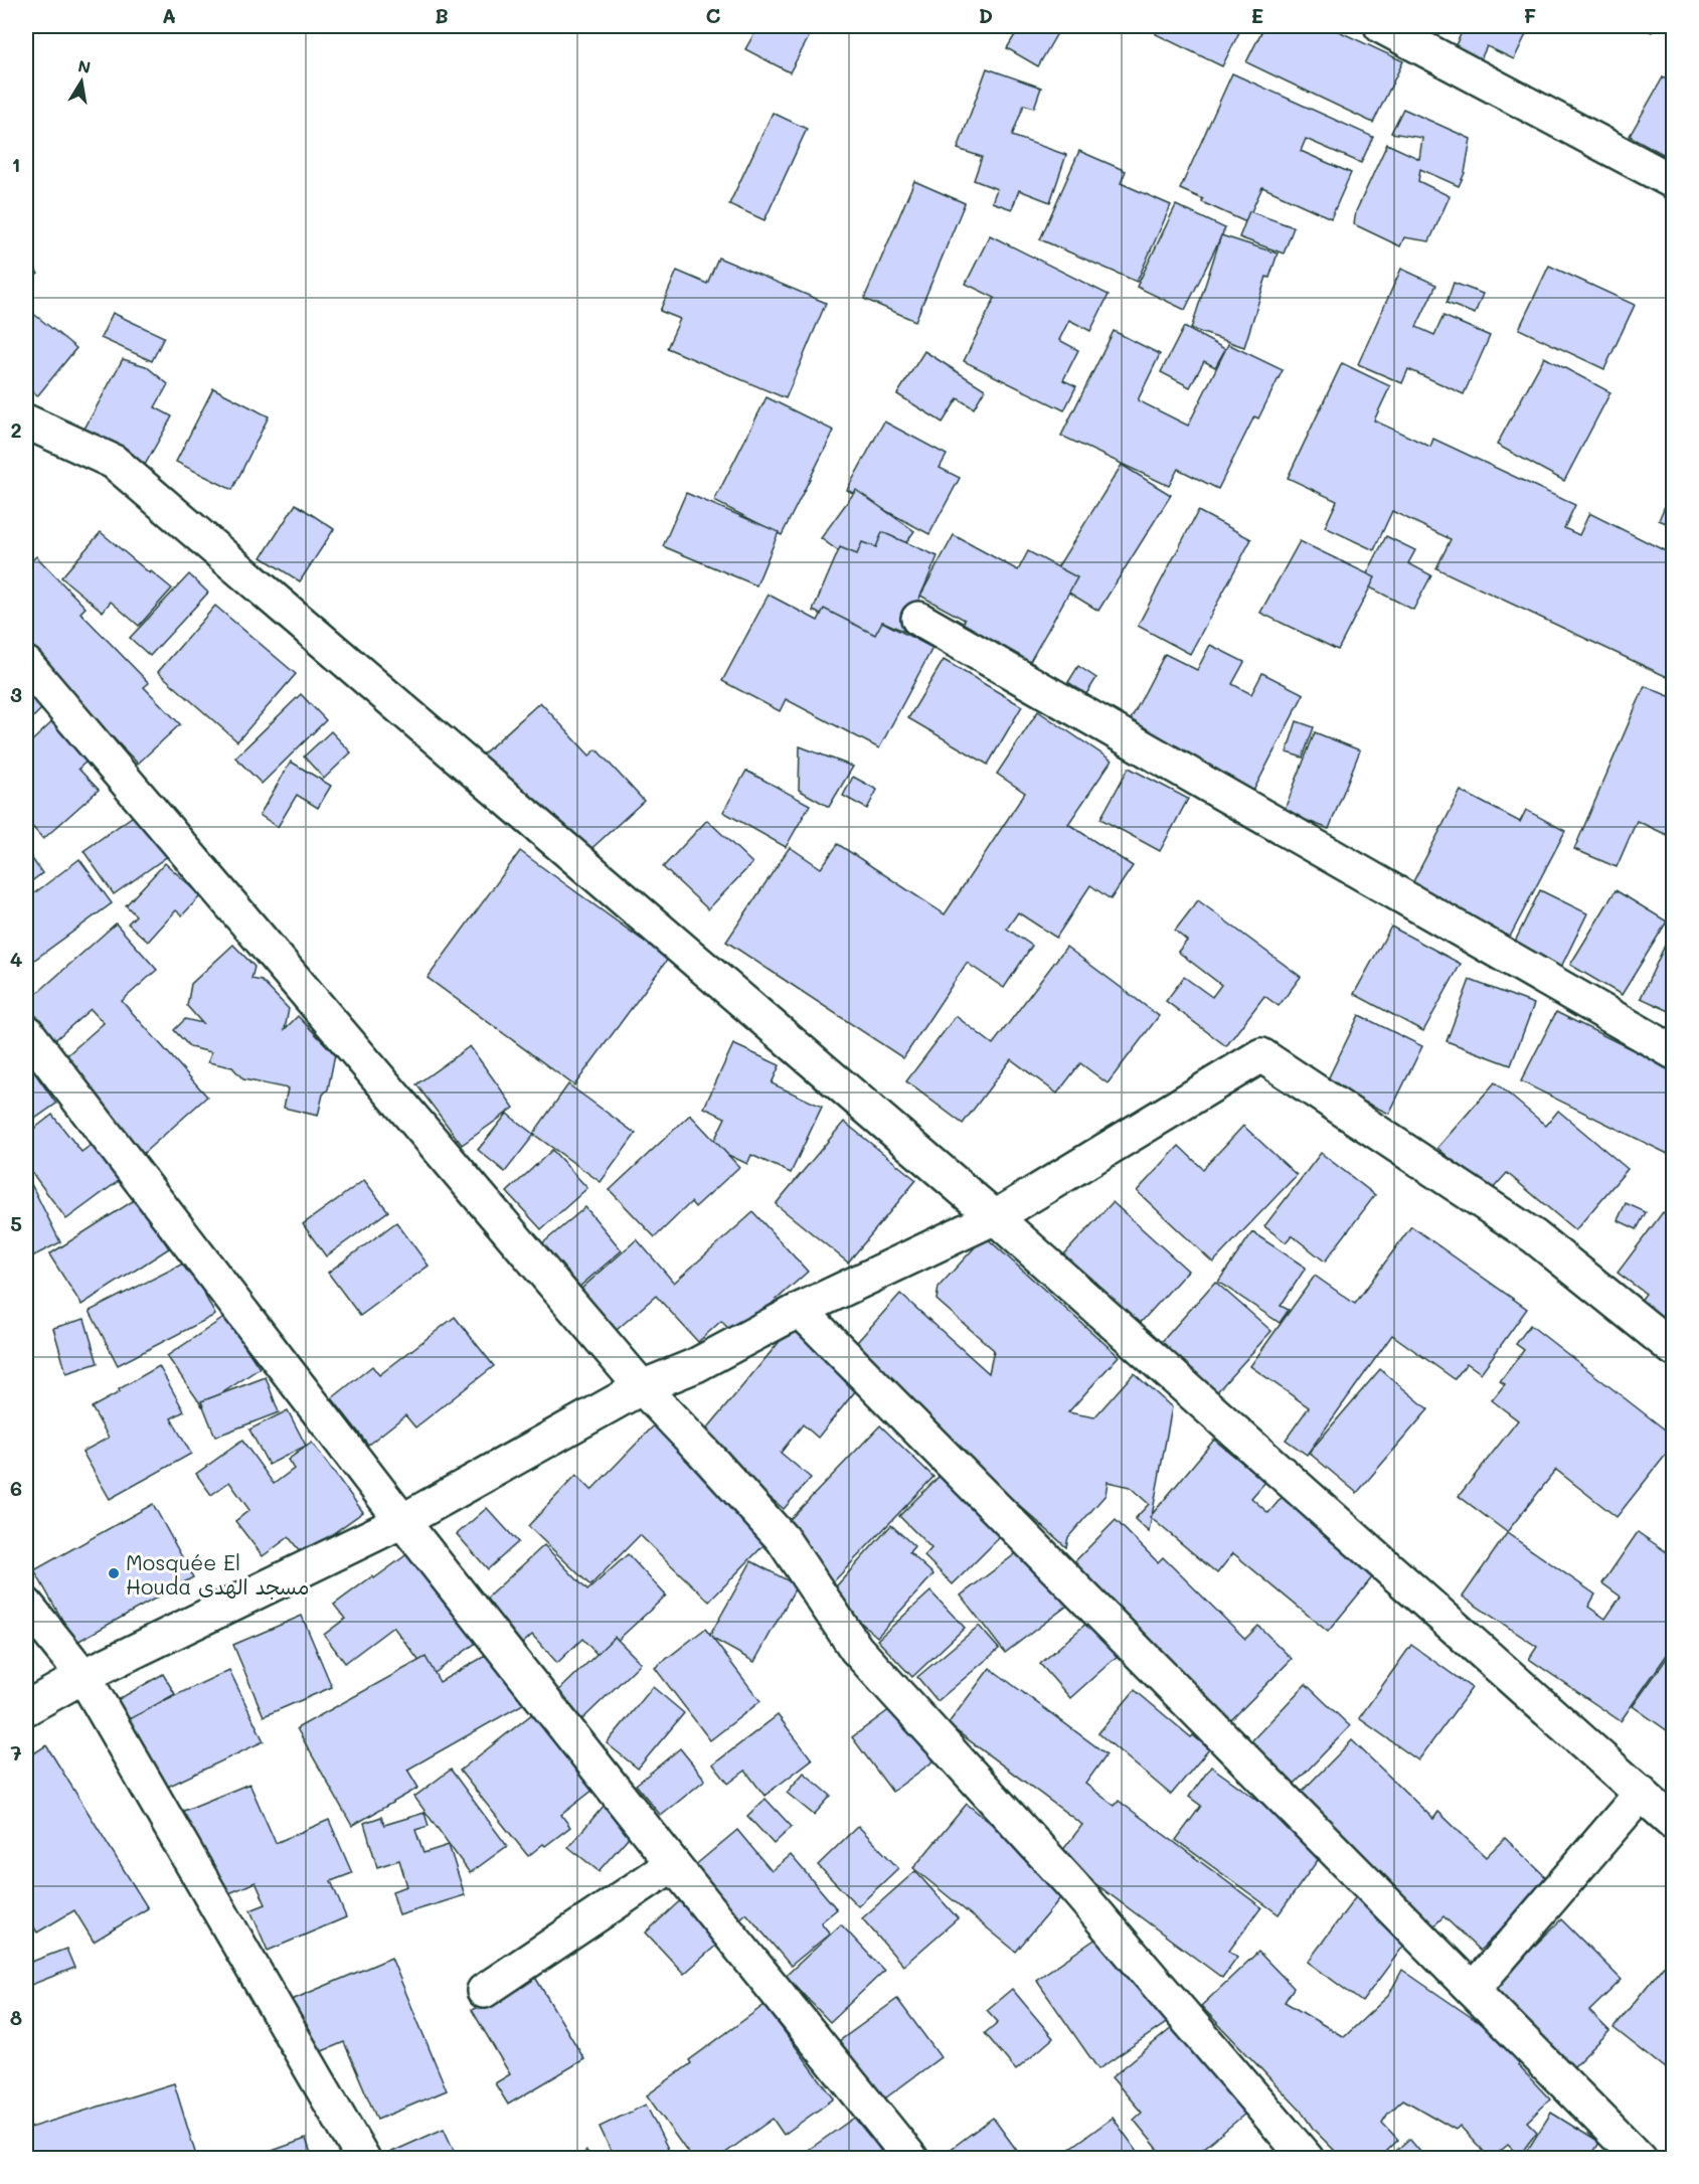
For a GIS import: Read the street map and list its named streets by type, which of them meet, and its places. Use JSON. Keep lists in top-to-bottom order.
{
  "places": ["Mosquée El Houda مسجد الهدى"],
  "north": "top",
  "grid": {
    "columns": [
      "A",
      "B",
      "C",
      "D",
      "E",
      "F"
    ],
    "rows": [
      "1",
      "2",
      "3",
      "4",
      "5",
      "6",
      "7",
      "8"
    ]
  }
}
